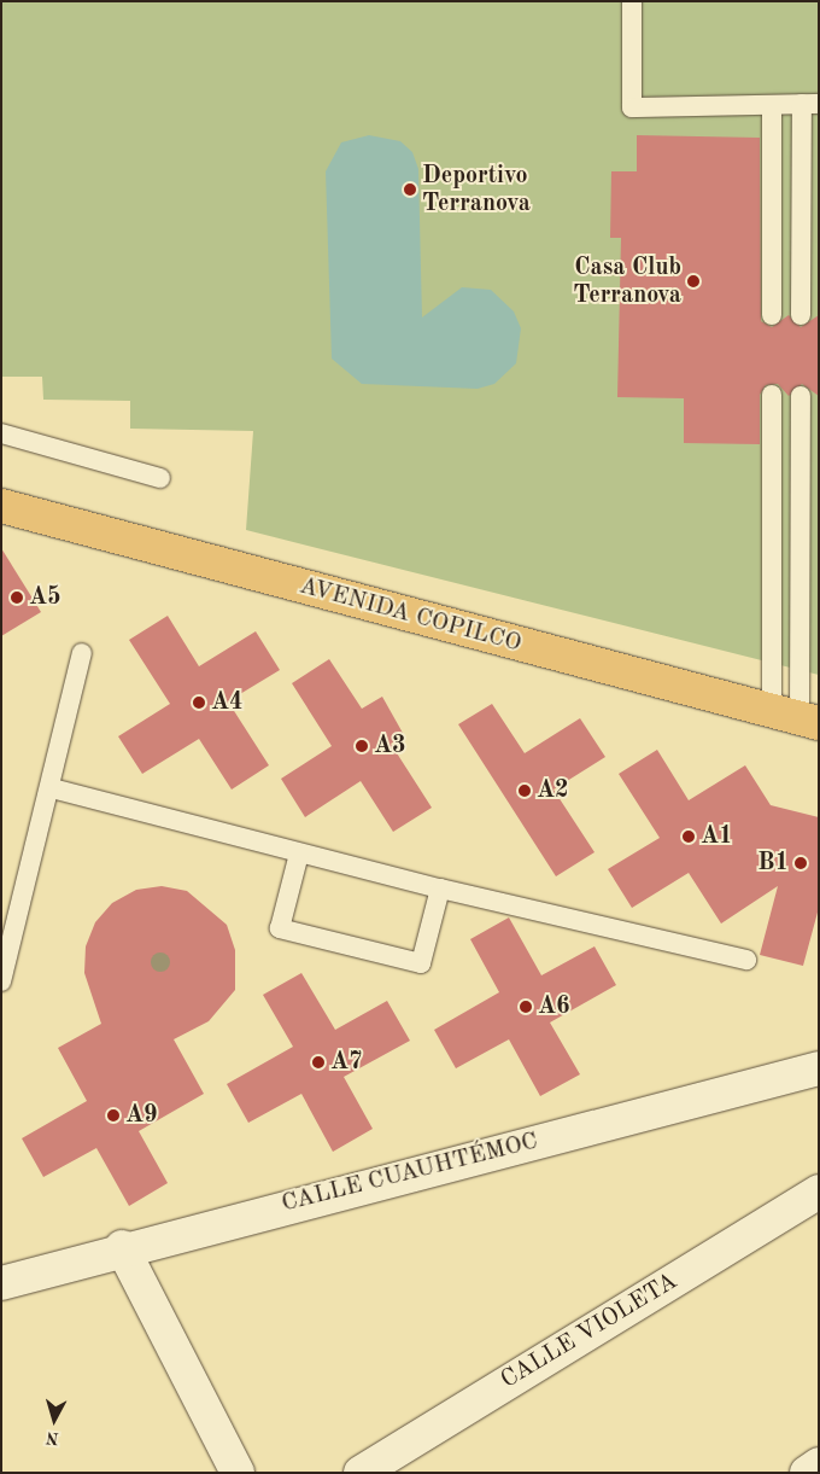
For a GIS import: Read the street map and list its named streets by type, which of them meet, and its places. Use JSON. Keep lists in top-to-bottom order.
{
  "streets": {
    "main road": ["AVENIDA COPILCO"],
    "street": ["CALLE CUAUHTÉMOC", "CALLE VIOLETA"]
  },
  "places": [
    "Deportivo Terranova",
    "Casa Club Terranova",
    "A5",
    "A4",
    "A3",
    "A2",
    "A1",
    "B1",
    "A6",
    "A7",
    "A9"
  ],
  "north": "bottom"
}
